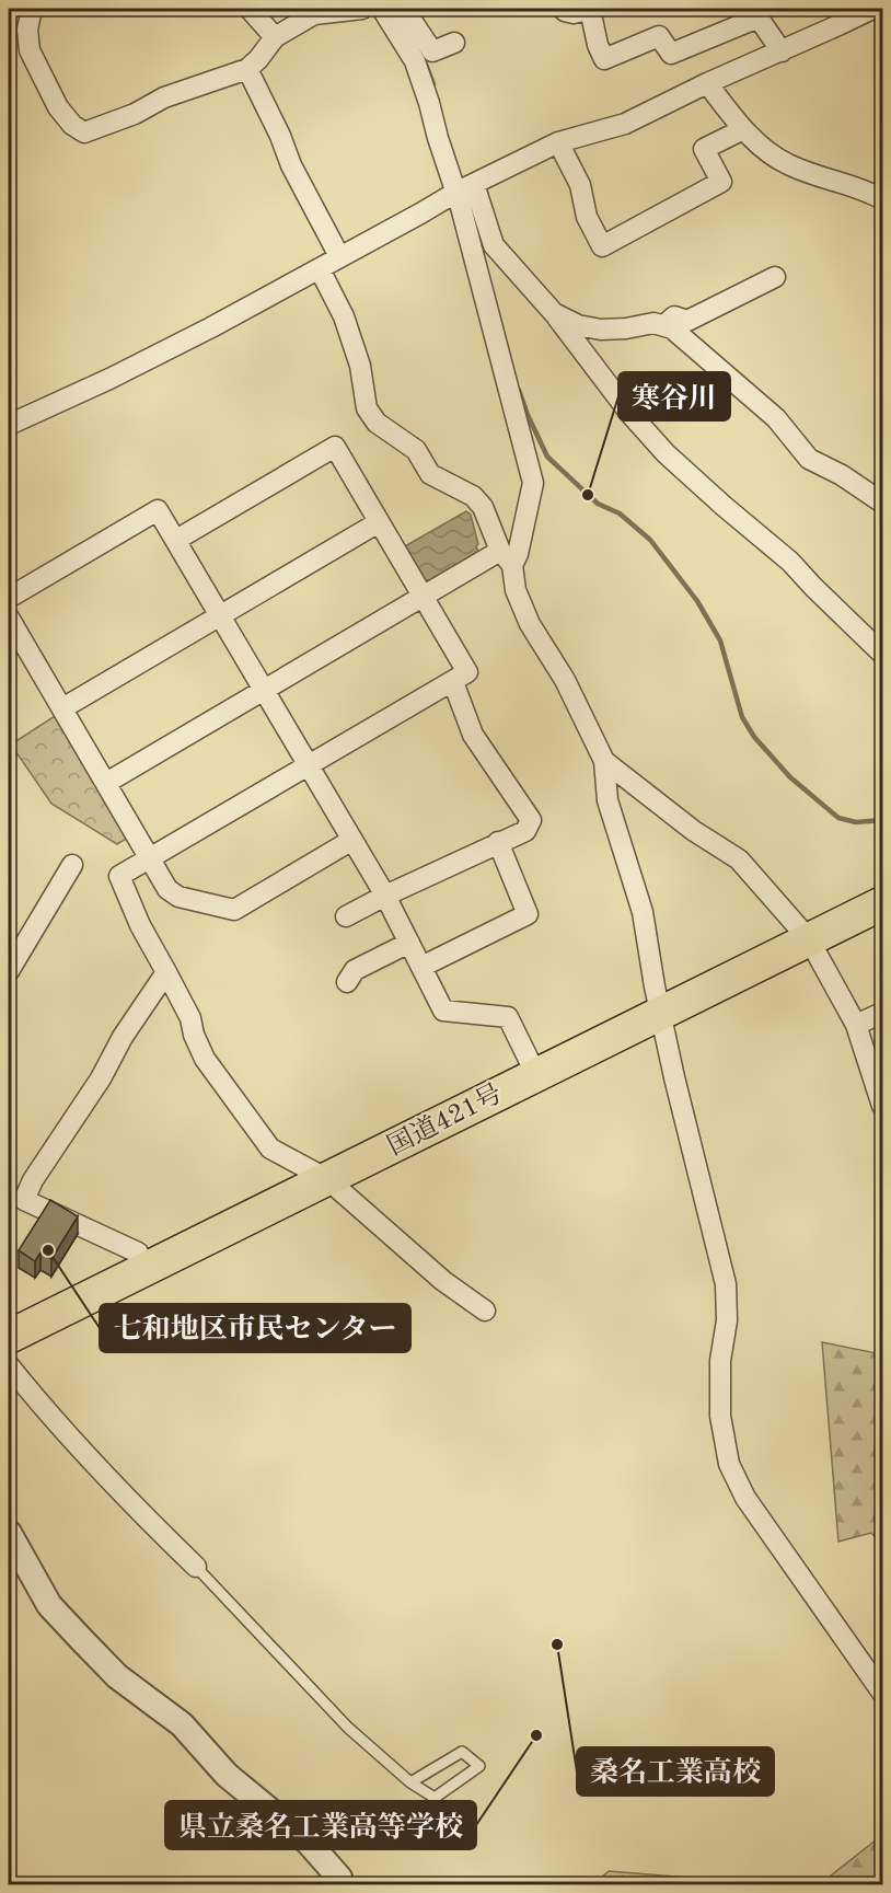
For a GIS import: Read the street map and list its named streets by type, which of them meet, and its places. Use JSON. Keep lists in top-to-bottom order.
{
  "streets": {
    "highway": ["国道421号"]
  },
  "places": [
    "寒谷川",
    "七和地区市民センター",
    "桑名工業高校",
    "県立桑名工業高等学校"
  ]
}
